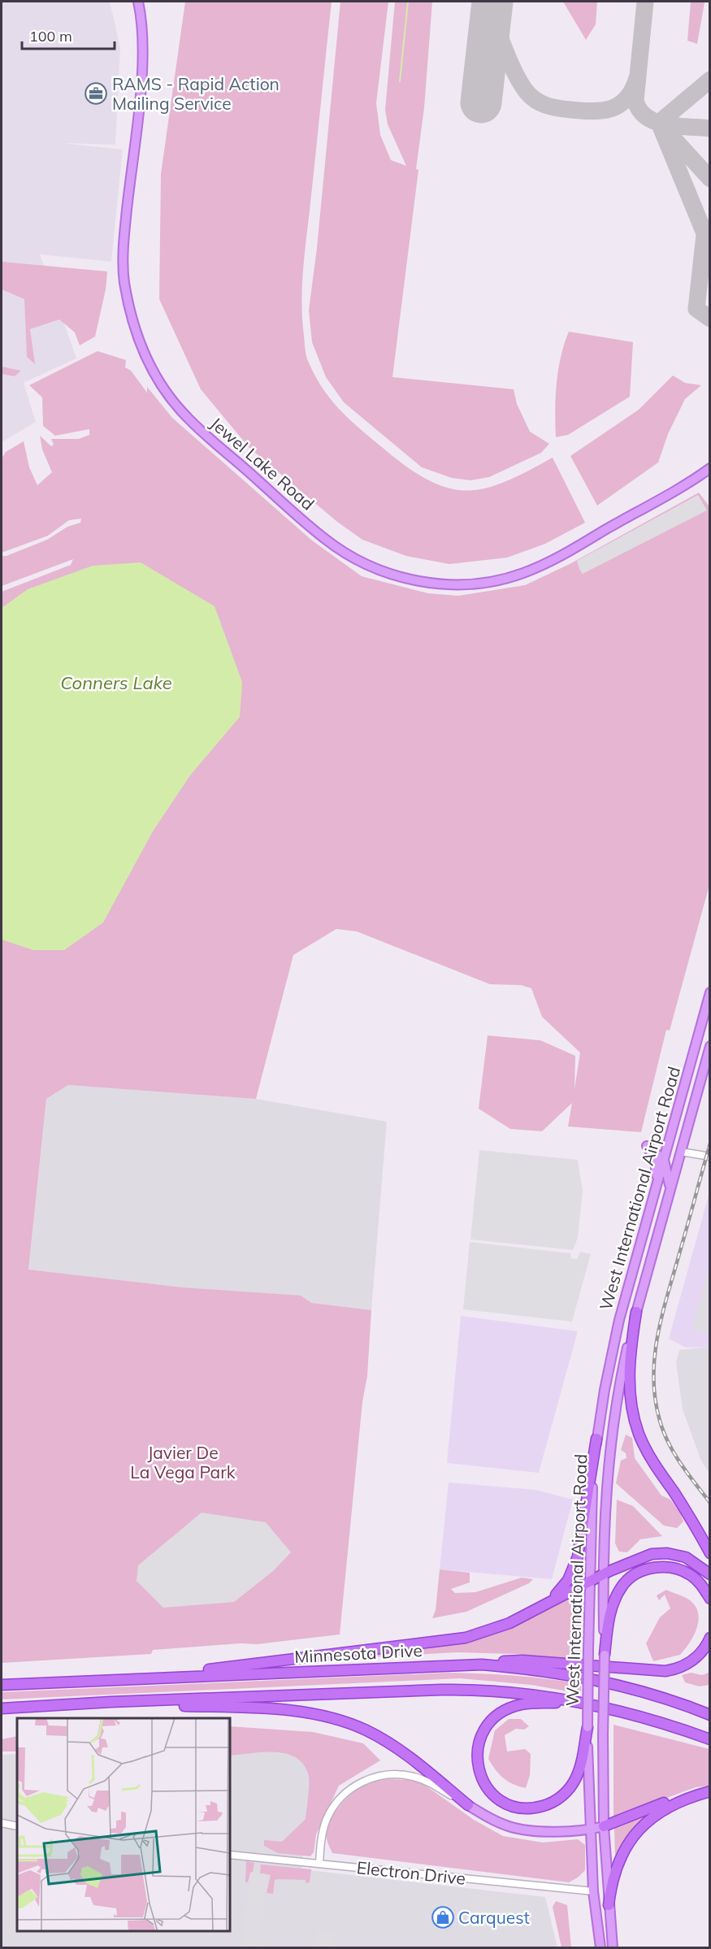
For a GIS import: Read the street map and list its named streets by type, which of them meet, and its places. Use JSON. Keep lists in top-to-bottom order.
{
  "streets": {
    "highway": ["Minnesota Drive"],
    "main road": ["Jewel Lake Road", "West International Airport Road"],
    "street": ["Electron Drive"]
  },
  "crossings": [
    ["West International Airport Road", "Electron Drive"]
  ],
  "water": ["Conners Lake"],
  "parks": ["Javier De La Vega Park"],
  "places": {
    "office": ["RAMS - Rapid Action Mailing Service"],
    "shop": ["Carquest"]
  },
  "scale_bar": "100 m"
}
